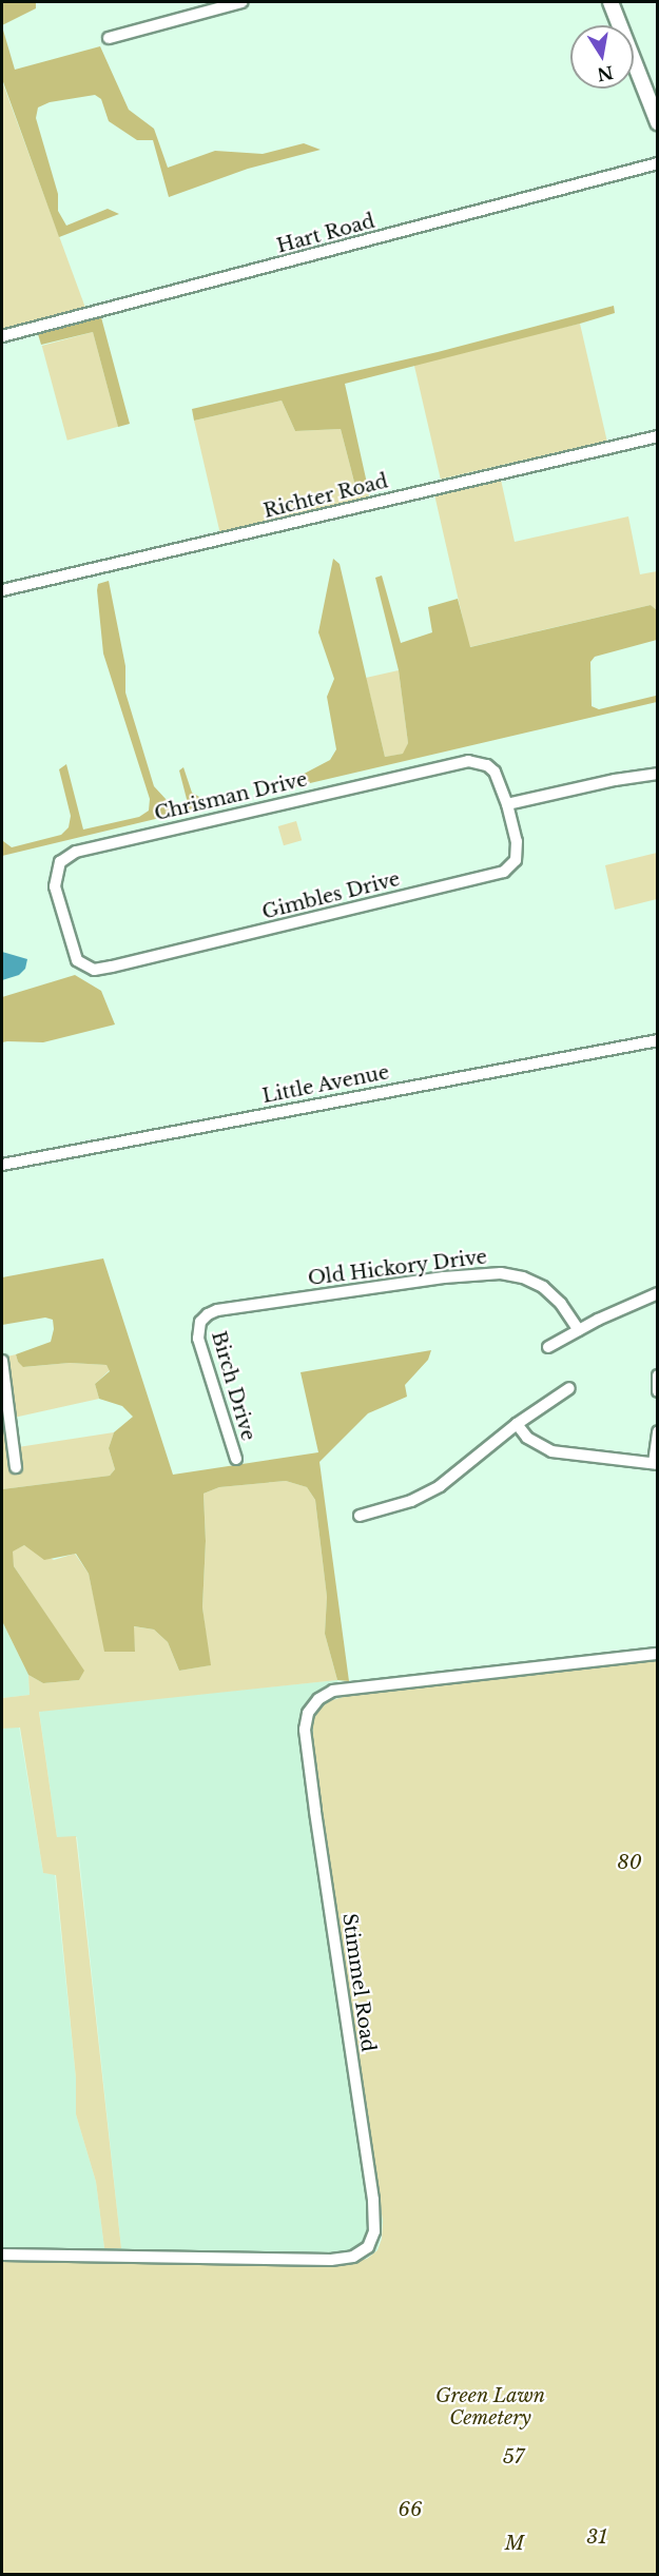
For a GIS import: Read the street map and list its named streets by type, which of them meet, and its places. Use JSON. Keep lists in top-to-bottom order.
{
  "streets": {
    "street": [
      "Hart Road",
      "Richter Road",
      "Chrisman Drive",
      "Gimbles Drive",
      "Little Avenue",
      "Old Hickory Drive",
      "Birch Drive",
      "Stimmel Road"
    ]
  },
  "crossings": [
    ["Chrisman Drive", "Gimbles Drive"],
    ["Old Hickory Drive", "Birch Drive"]
  ],
  "parks": [
    "80",
    "Green Lawn Cemetery",
    "57",
    "66",
    "31",
    "M"
  ],
  "north": "bottom"
}
